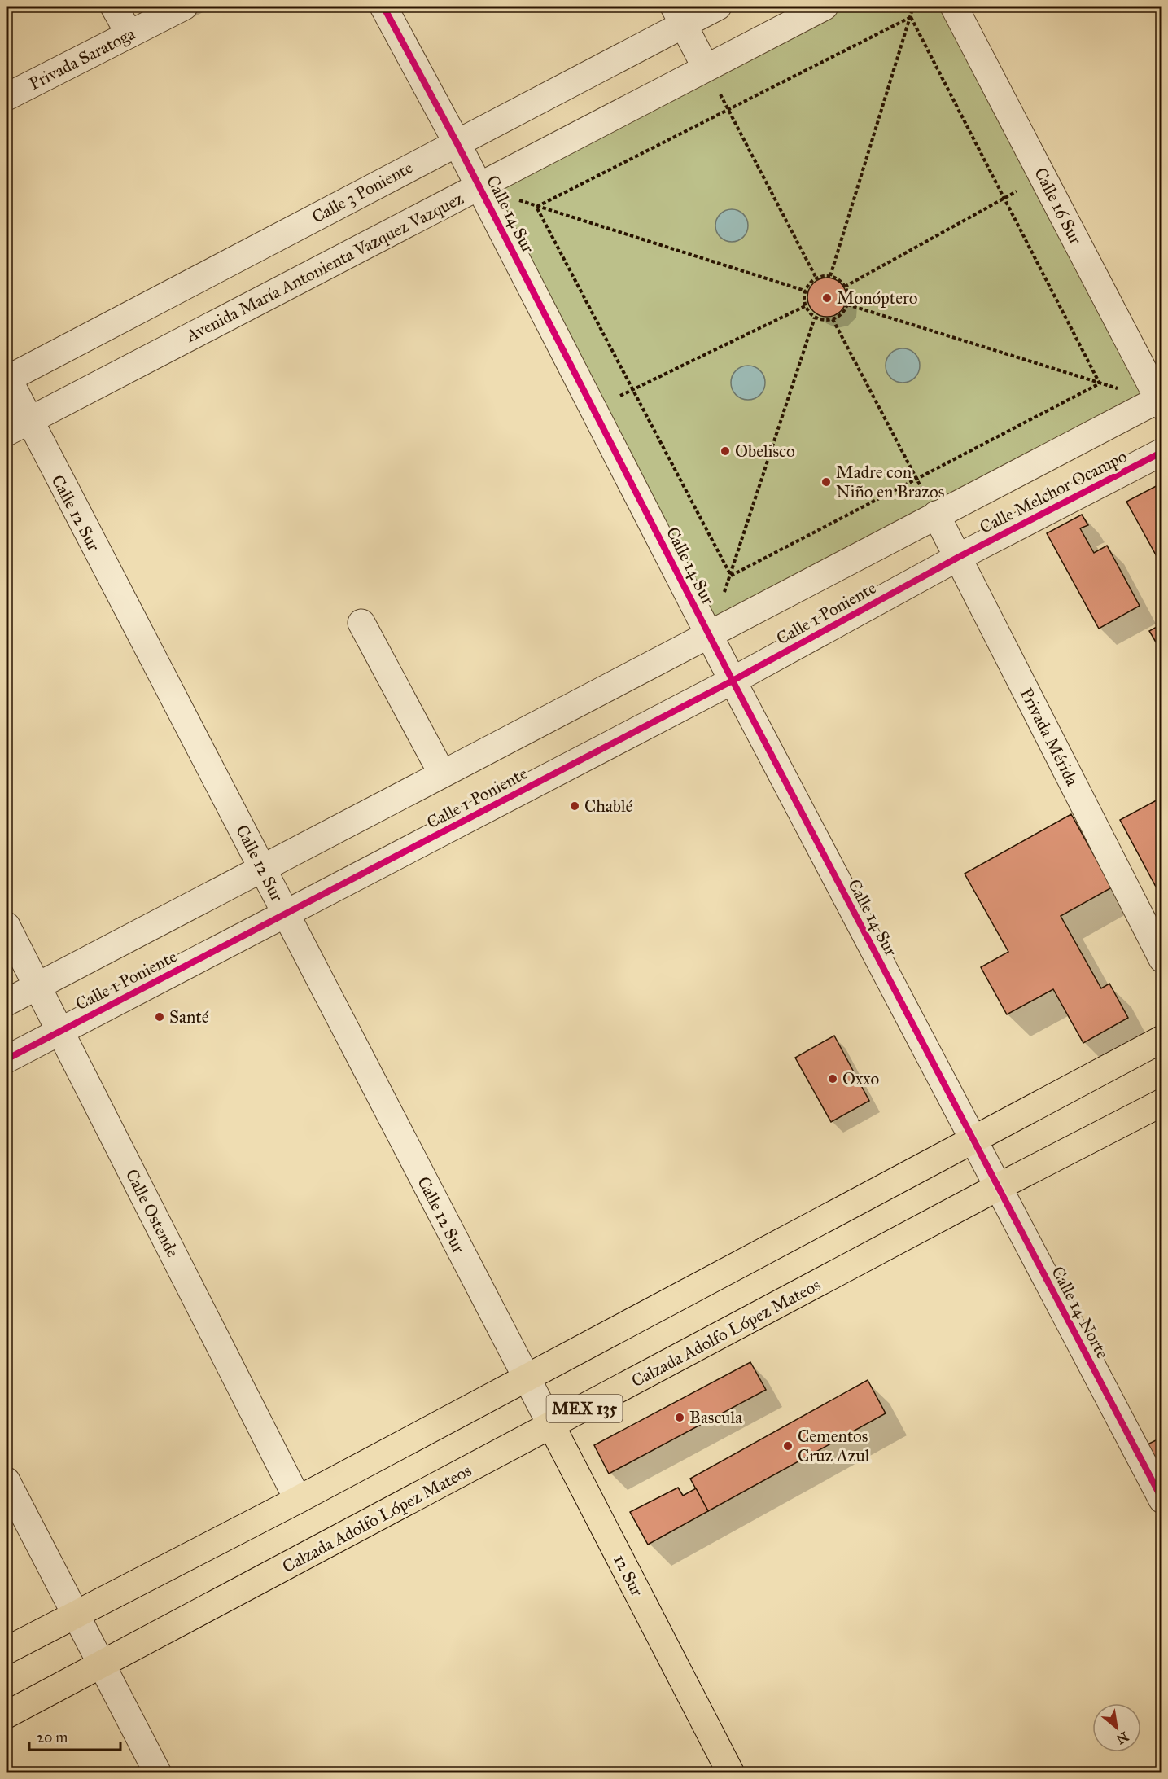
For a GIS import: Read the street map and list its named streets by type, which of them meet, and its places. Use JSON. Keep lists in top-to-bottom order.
{
  "streets": {
    "main road": ["Calzada Adolfo López Mateos", "MEX 135", "12 Sur"],
    "street": [
      "Privada Saratoga",
      "Calle 3 Poniente",
      "Calle 16 Sur",
      "Calle 14 Sur",
      "Avenida María Antonienta Vazquez Vazquez",
      "Calle Melchor Ocampo",
      "Calle 12 Sur",
      "Calle 1 Poniente",
      "Privada Mérida",
      "Calle Ostende",
      "Calle 14 Norte"
    ]
  },
  "crossings": [
    ["Calle 3 Poniente", "Calle 14 Sur"],
    ["Calle 3 Poniente", "Calle 12 Sur"],
    ["Calle 16 Sur", "Calle 1 Poniente"],
    ["Calle 14 Sur", "Avenida María Antonienta Vazquez Vazquez"],
    ["Calle 14 Sur", "Calle 1 Poniente"],
    ["Calle 14 Sur", "Calle 14 Norte"],
    ["Calle 14 Sur", "MEX 135"],
    ["Avenida María Antonienta Vazquez Vazquez", "Calle 12 Sur"],
    ["Calle Melchor Ocampo", "Calle 1 Poniente"],
    ["Calle Melchor Ocampo", "Privada Mérida"],
    ["Calle 12 Sur", "Calle 1 Poniente"],
    ["Calle 12 Sur", "MEX 135"],
    ["Calle 12 Sur", "12 Sur"],
    ["Calle 1 Poniente", "Privada Mérida"],
    ["Calle 1 Poniente", "Calle Ostende"],
    ["Calle Ostende", "MEX 135"],
    ["Calle 14 Norte", "Calzada Adolfo López Mateos"],
    ["Calle 14 Norte", "MEX 135"],
    ["Calzada Adolfo López Mateos", "12 Sur"],
    ["MEX 135", "12 Sur"]
  ],
  "places": [
    "Monóptero",
    "Obelisco",
    "Madre con Niño en Brazos",
    "Chablé",
    "Santé",
    "Oxxo",
    "Bascula",
    "Cementos Cruz Azul"
  ],
  "scale_bar": "20 m",
  "north": "bottom right"
}
